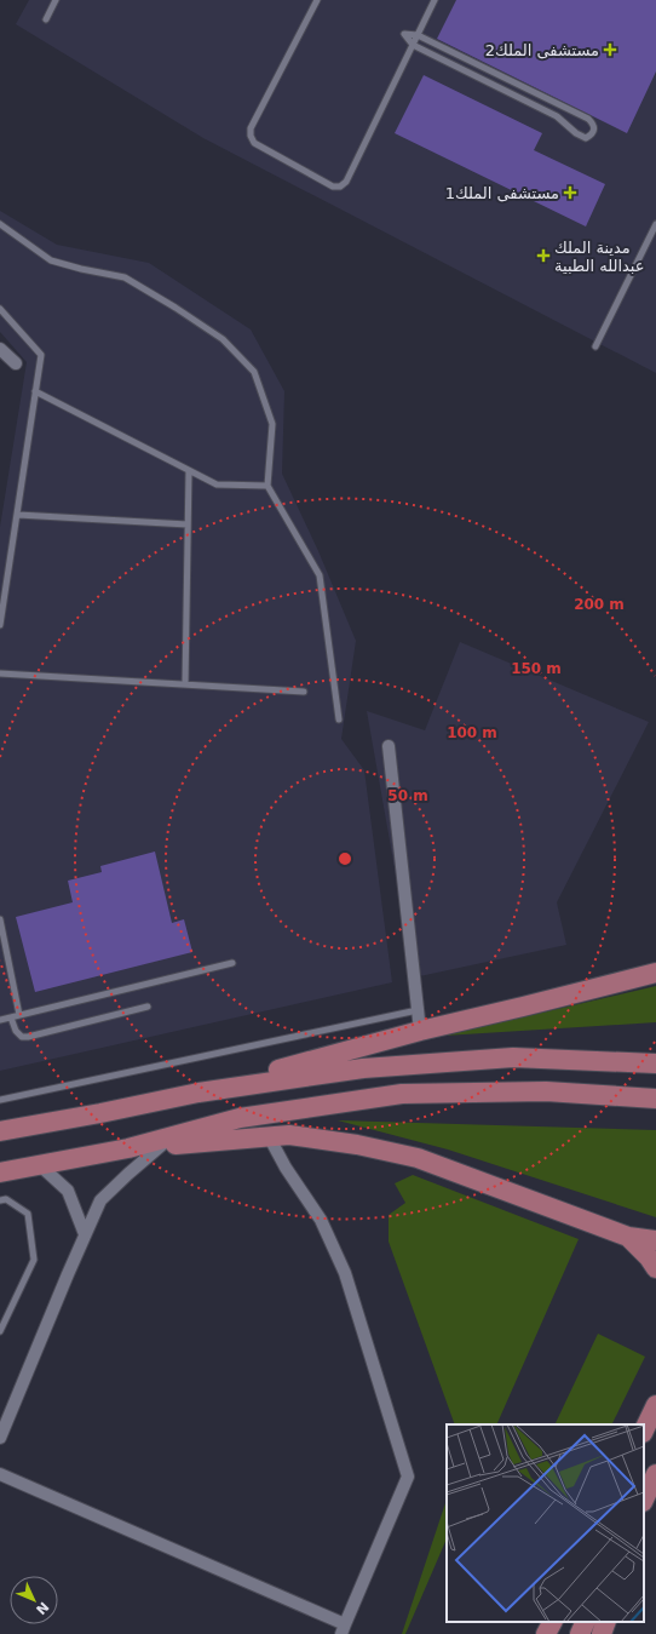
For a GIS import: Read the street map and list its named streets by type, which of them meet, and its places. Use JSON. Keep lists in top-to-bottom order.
{
  "places": {
    "health": ["مستشفى الملك2", "مستشفى الملك1", "مدينة الملك عبدالله الطبية"]
  },
  "north": "bottom right",
  "rings": [
    "200 m",
    "150 m",
    "100 m",
    "50 m"
  ]
}
